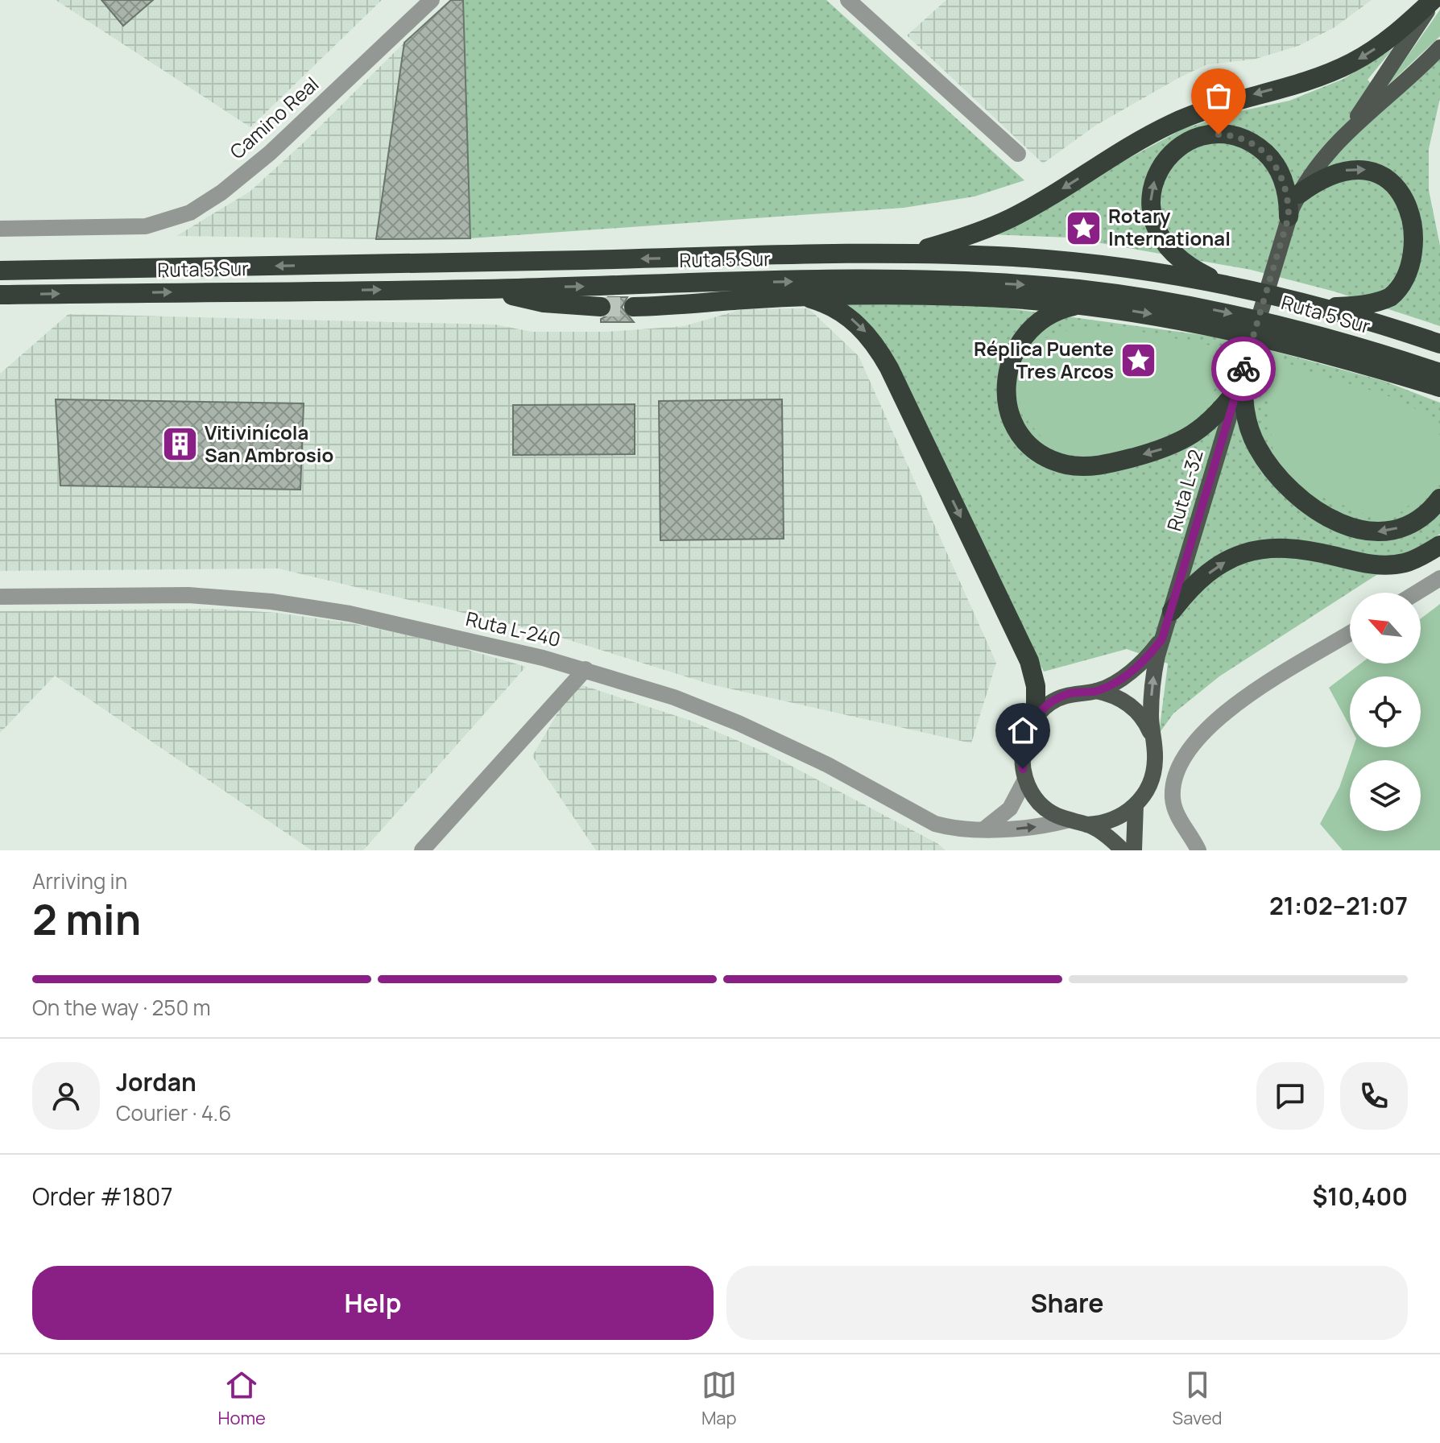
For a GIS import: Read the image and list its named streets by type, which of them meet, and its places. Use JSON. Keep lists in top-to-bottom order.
{
  "streets": {
    "highway": ["Ruta 5 Sur"],
    "main road": ["Ruta L-32"],
    "street": ["Camino Real", "Ruta L-240"]
  },
  "crossings": [
    ["Ruta L-32", "Ruta L-240"]
  ],
  "places": {
    "place": ["Rotary International", "Réplica Puente Tres Arcos"],
    "building": ["Vitivinícola San Ambrosio"]
  },
  "north": "top left",
  "page": {
    "heading": ["2 min", "Arriving in", "21:02–21:07"],
    "panel": [
      "Jordan",
      "Courier · 4.6",
      "Order #1807",
      "$10,400"
    ],
    "bar": "On the way · 250 m",
    "buttons": ["Help", "Share"],
    "tabs": ["Home", "Map", "Saved"]
  }
}
